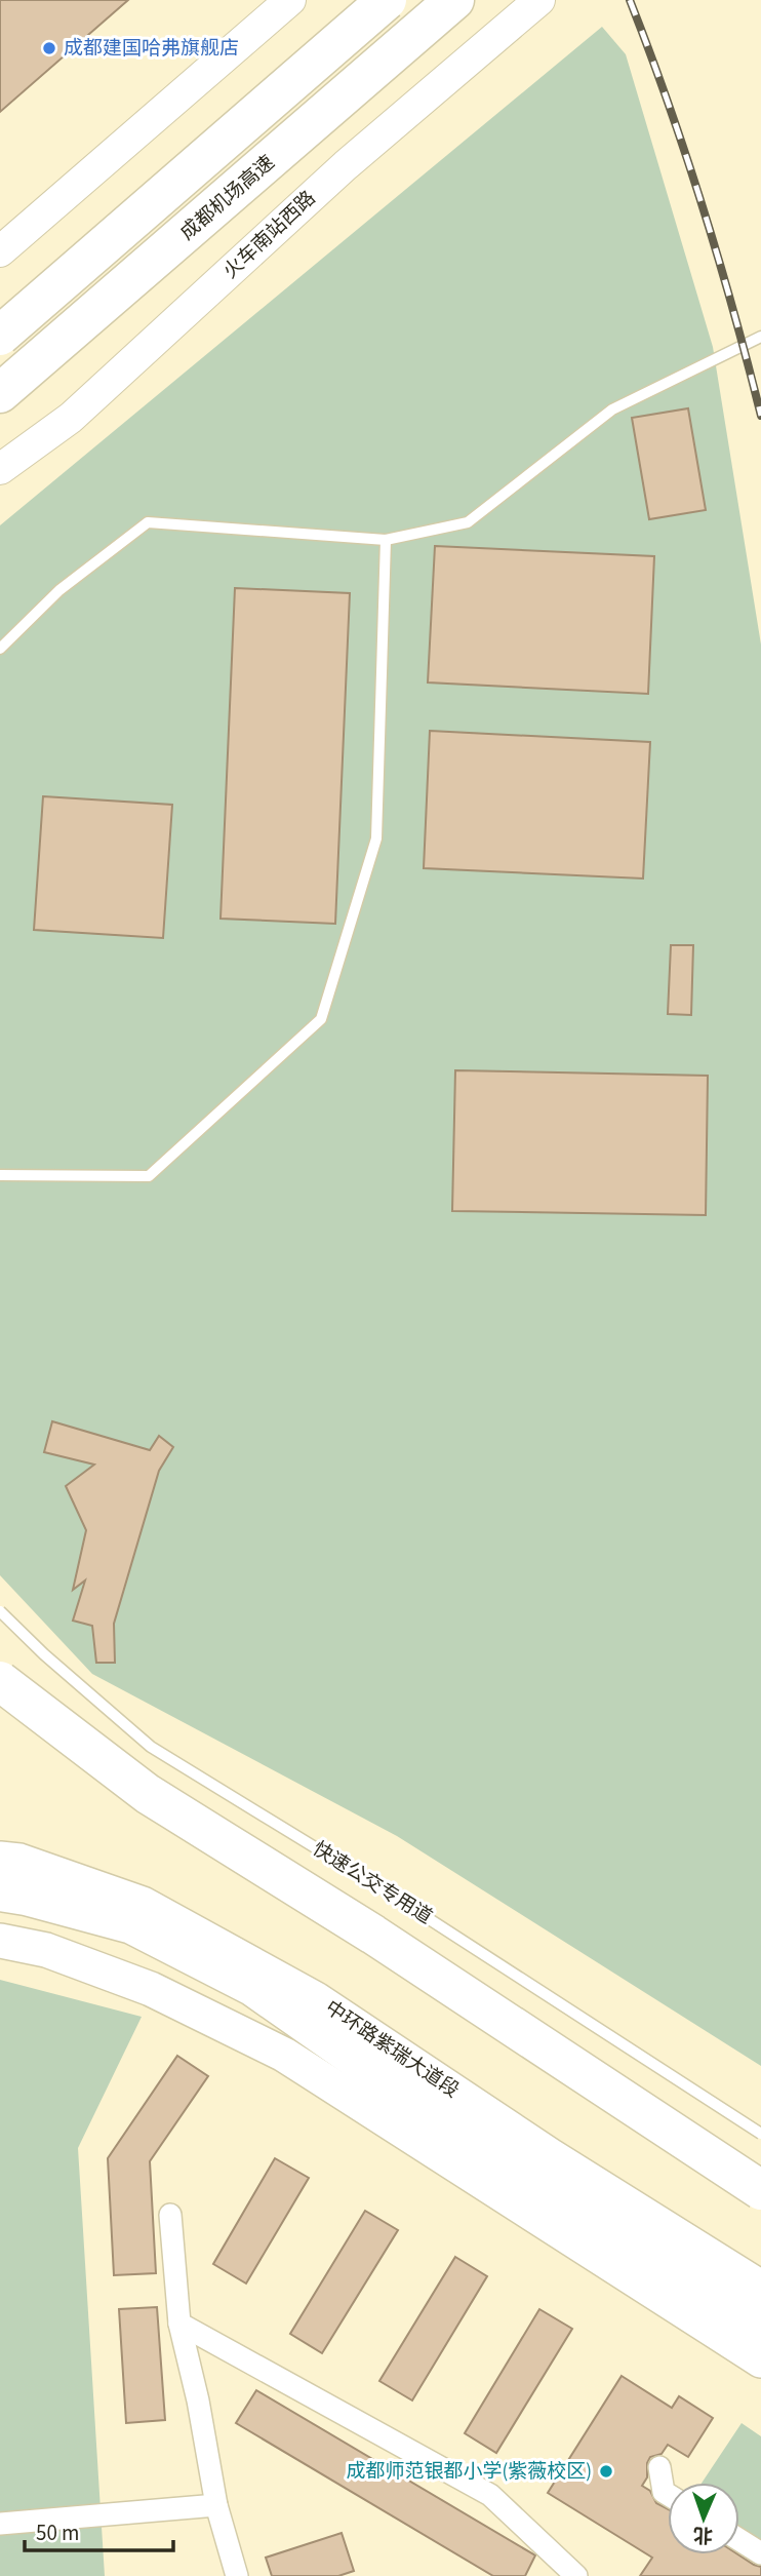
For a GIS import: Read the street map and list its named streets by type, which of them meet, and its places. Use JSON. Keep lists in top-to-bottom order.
{
  "streets": {
    "highway": ["成都机场高速"],
    "main road": ["火车南站西路", "中环路紫瑞大道段"],
    "lane": ["快速公交专用道"]
  },
  "places": ["成都建国哈弗旗舰店", "成都师范银都小学(紫薇校区)"],
  "scale_bar": "50 m",
  "north": "bottom"
}
